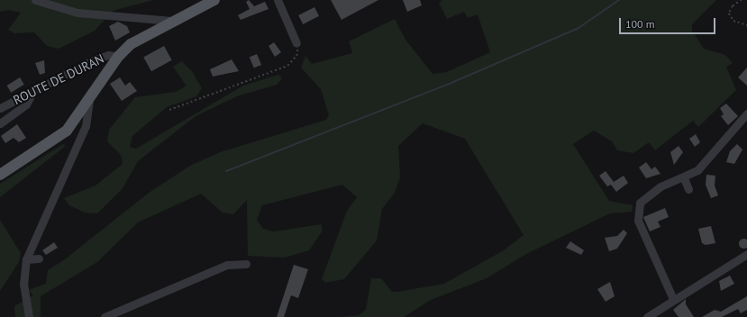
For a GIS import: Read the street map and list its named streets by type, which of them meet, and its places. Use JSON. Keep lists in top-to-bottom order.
{
  "streets": {
    "street": ["ROUTE DE DURAN"]
  },
  "scale_bar": "100 m"
}
